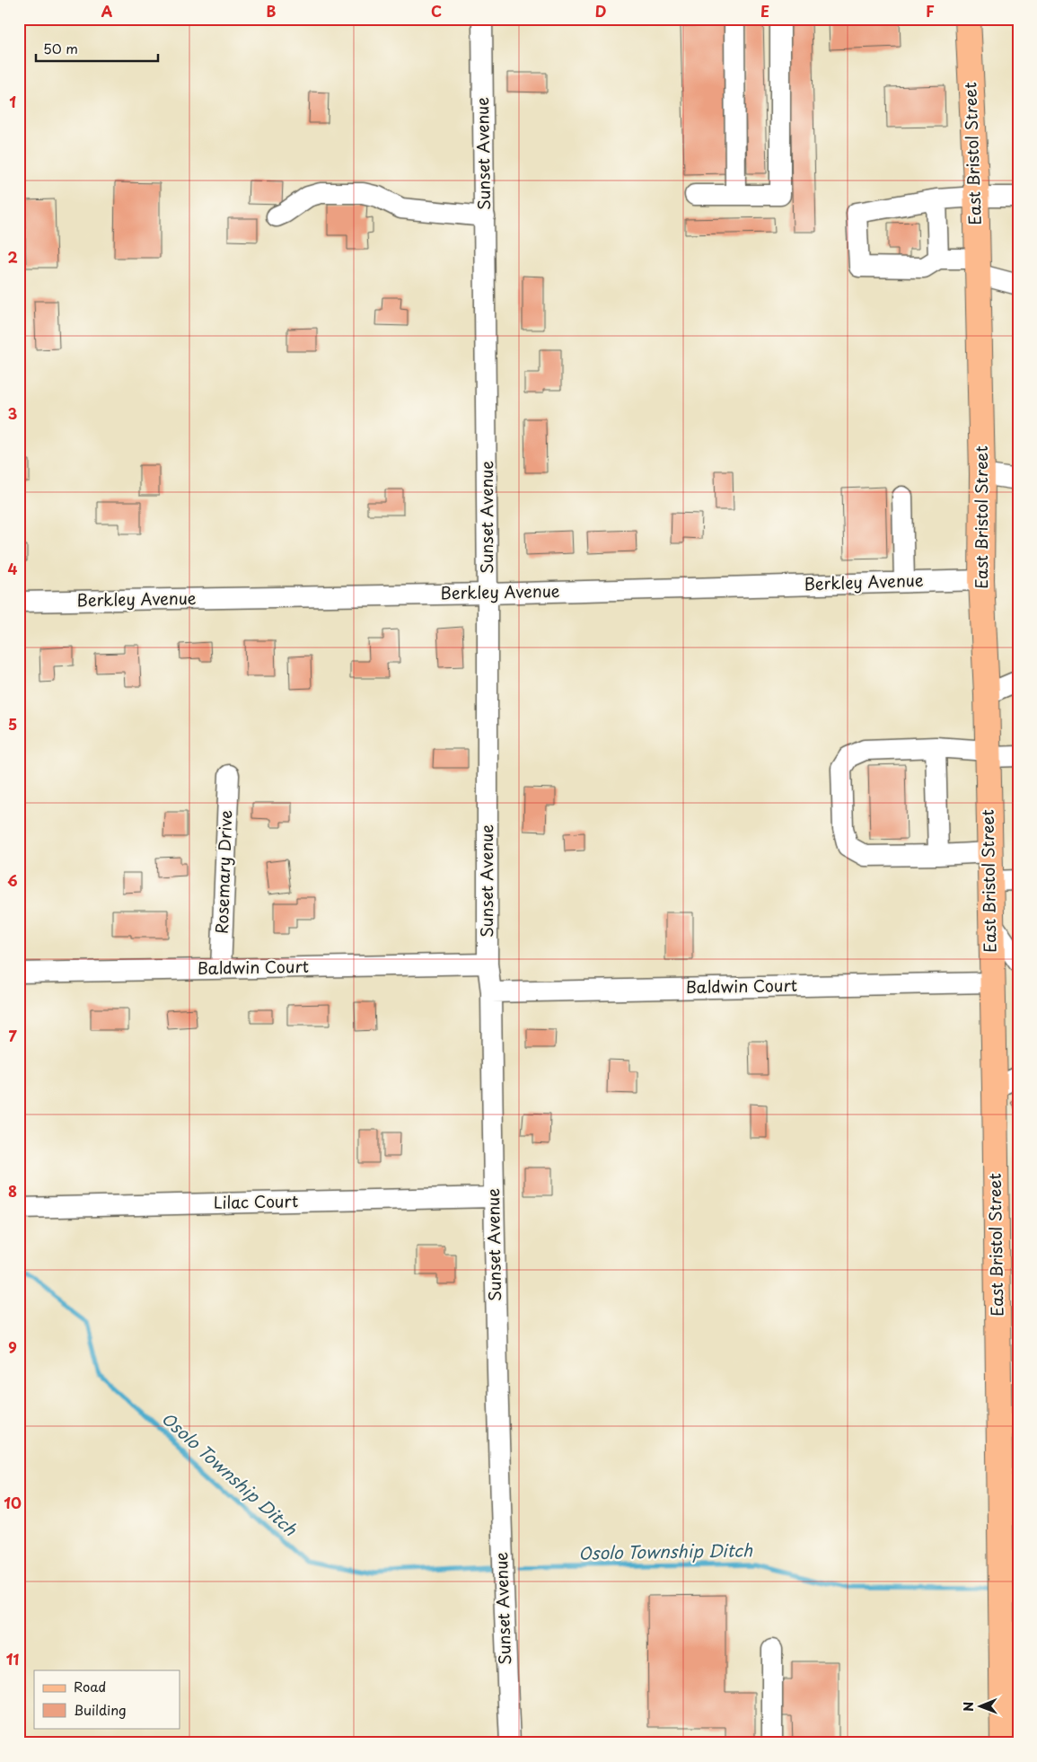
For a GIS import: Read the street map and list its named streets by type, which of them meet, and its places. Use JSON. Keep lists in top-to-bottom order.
{
  "streets": {
    "main road": ["East Bristol Street"],
    "street": [
      "Sunset Avenue",
      "Berkley Avenue",
      "Rosemary Drive",
      "Baldwin Court",
      "Lilac Court"
    ]
  },
  "crossings": [
    ["Sunset Avenue", "Berkley Avenue"],
    ["Sunset Avenue", "Baldwin Court"],
    ["Sunset Avenue", "Lilac Court"],
    ["East Bristol Street", "Berkley Avenue"],
    ["East Bristol Street", "Baldwin Court"],
    ["Rosemary Drive", "Baldwin Court"]
  ],
  "water": ["Osolo Township Ditch"],
  "legend": ["Road", "Building"],
  "scale_bar": "50 m",
  "north": "left",
  "grid": {
    "columns": [
      "A",
      "B",
      "C",
      "D",
      "E",
      "F"
    ],
    "rows": [
      "1",
      "2",
      "3",
      "4",
      "5",
      "6",
      "7",
      "8",
      "9",
      "10",
      "11"
    ]
  }
}
